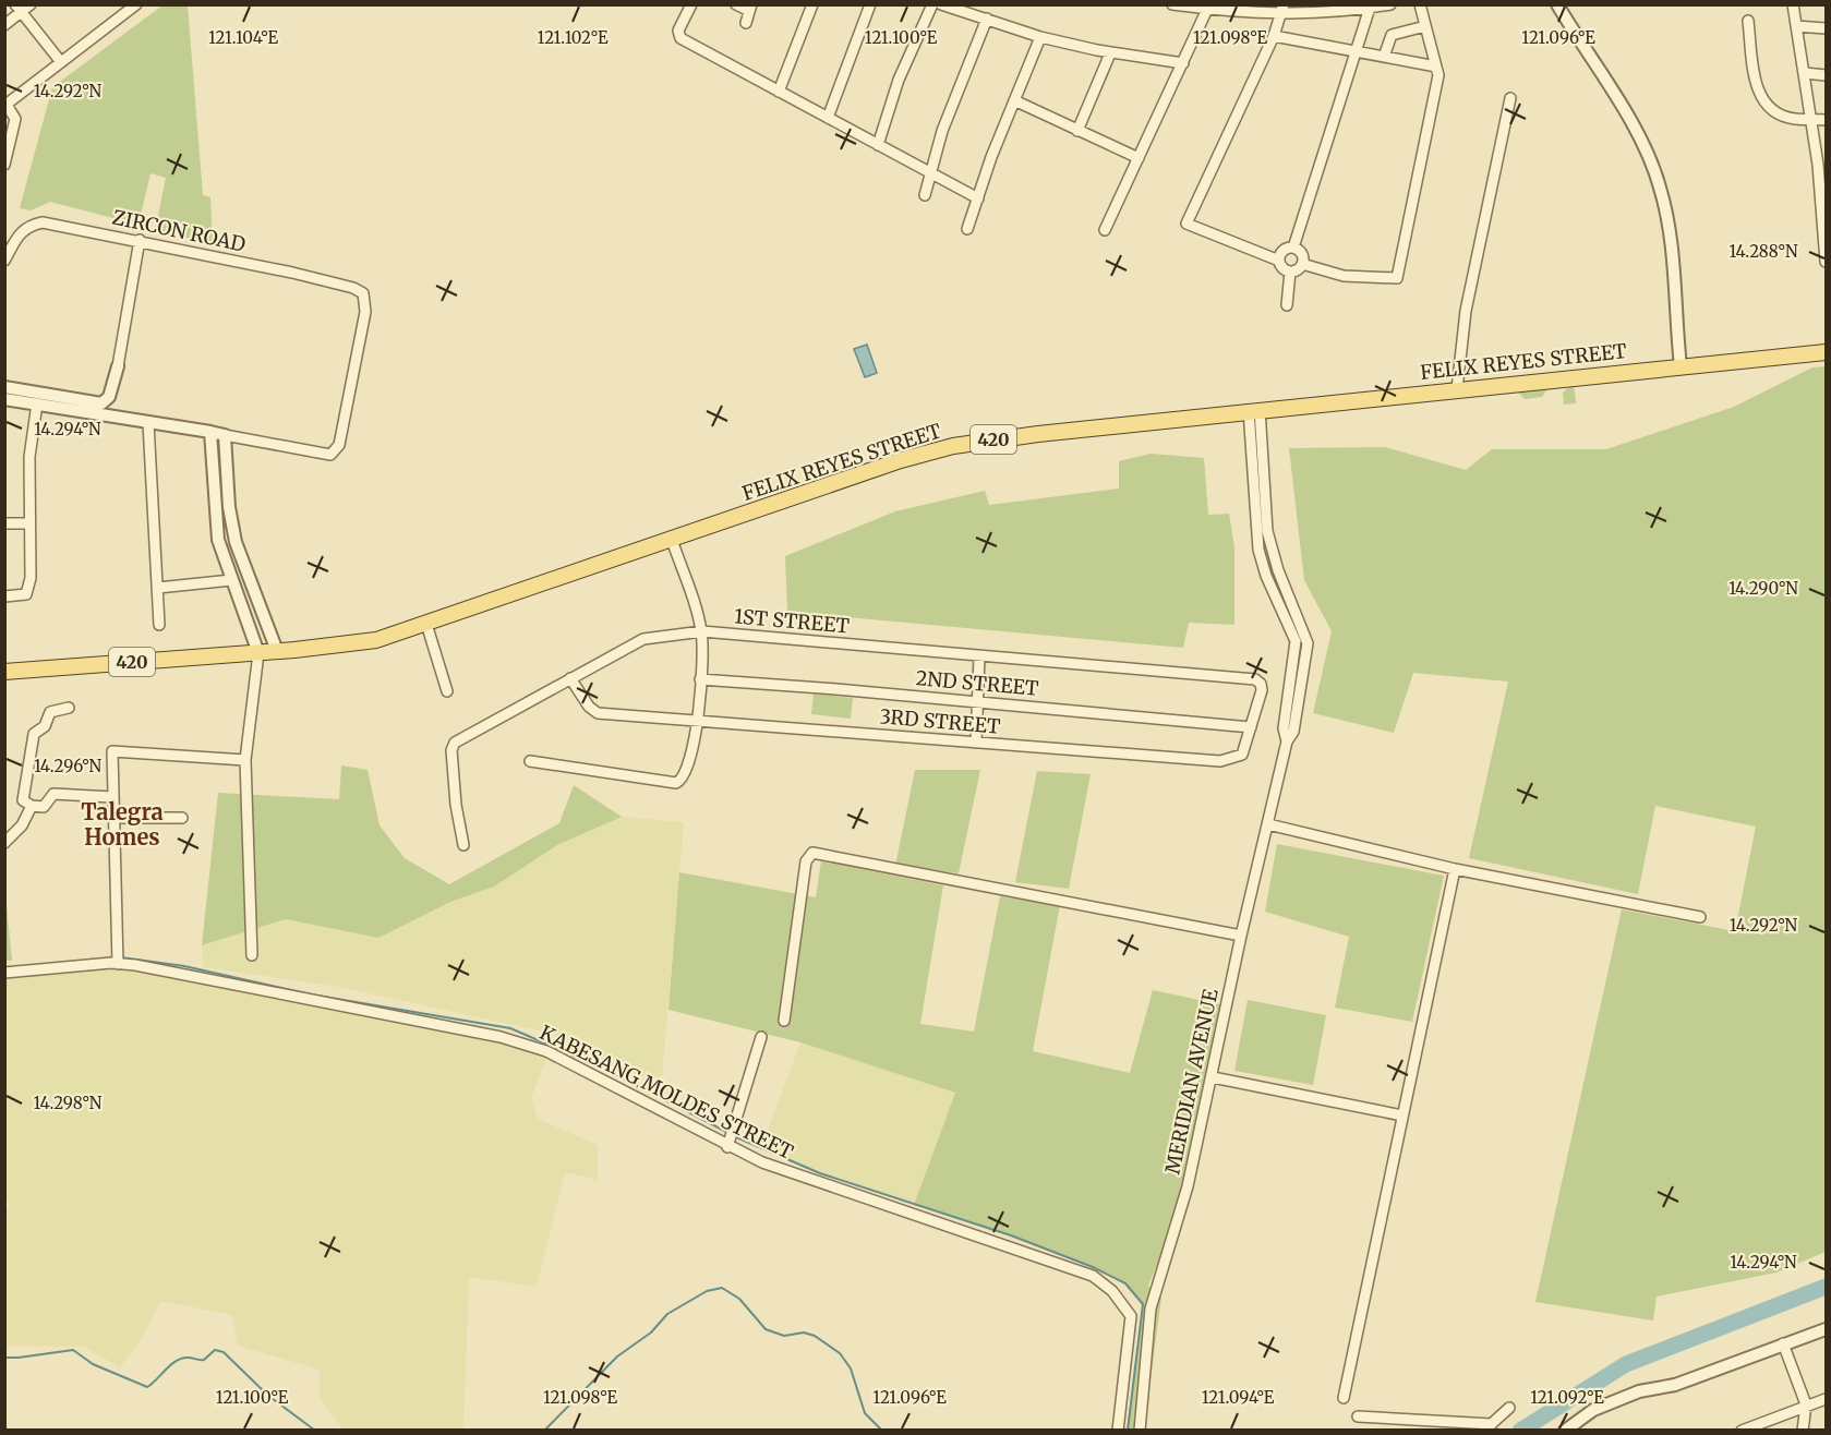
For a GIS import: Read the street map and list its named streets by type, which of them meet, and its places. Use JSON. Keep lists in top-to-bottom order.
{
  "streets": {
    "main road": ["FELIX REYES STREET", "420"],
    "street": [
      "ZIRCON ROAD",
      "1ST STREET",
      "2ND STREET",
      "3RD STREET",
      "MERIDIAN AVENUE",
      "KABESANG MOLDES STREET"
    ]
  },
  "crossings": [
    ["FELIX REYES STREET", "MERIDIAN AVENUE"],
    ["1ST STREET", "3RD STREET"],
    ["2ND STREET", "3RD STREET"]
  ],
  "districts": ["Talegra Homes"],
  "coordinates": [
    "121.104°E",
    "121.100°E",
    "121.098°E",
    "121.096°E",
    "121.102°E",
    "14.292°N",
    "14.288°N",
    "14.294°N",
    "14.290°N",
    "14.296°N",
    "14.298°N",
    "121.094°E",
    "121.092°E"
  ]
}
